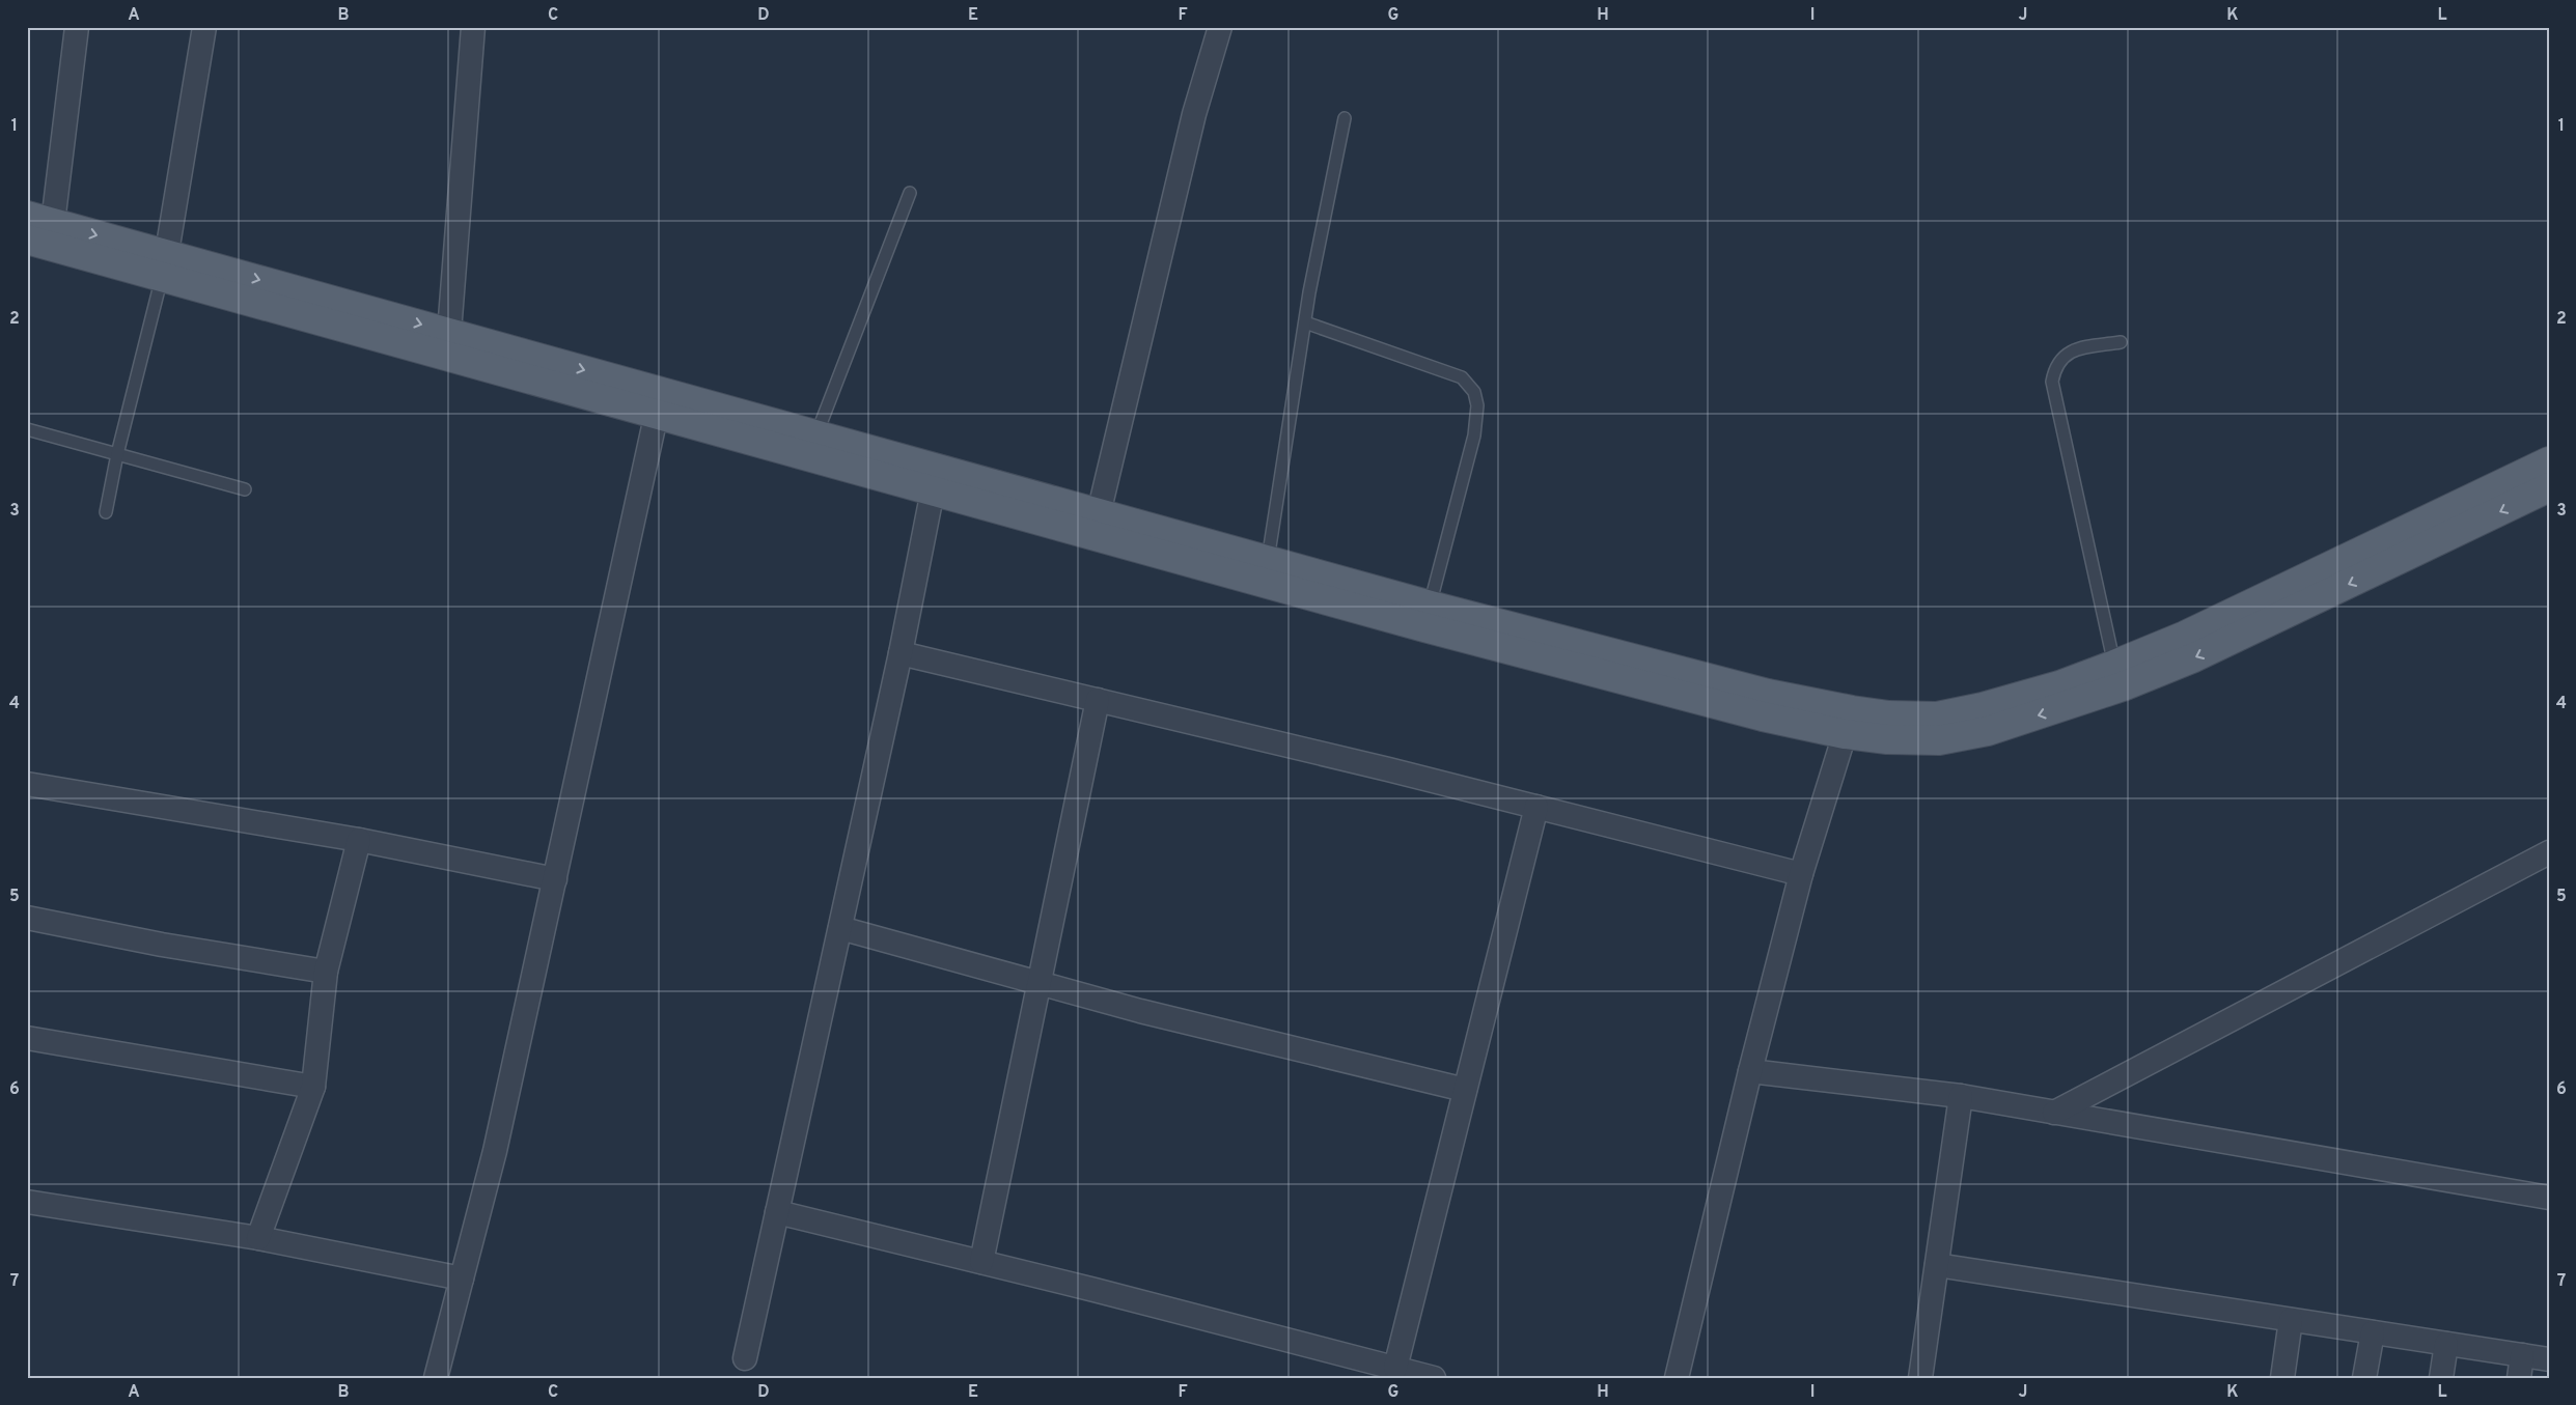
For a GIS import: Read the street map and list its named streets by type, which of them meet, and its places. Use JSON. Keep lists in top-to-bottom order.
{
  "grid": {
    "columns": [
      "A",
      "B",
      "C",
      "D",
      "E",
      "F",
      "G",
      "H",
      "I",
      "J",
      "K",
      "L"
    ],
    "rows": [
      "1",
      "2",
      "3",
      "4",
      "5",
      "6",
      "7"
    ]
  }
}
